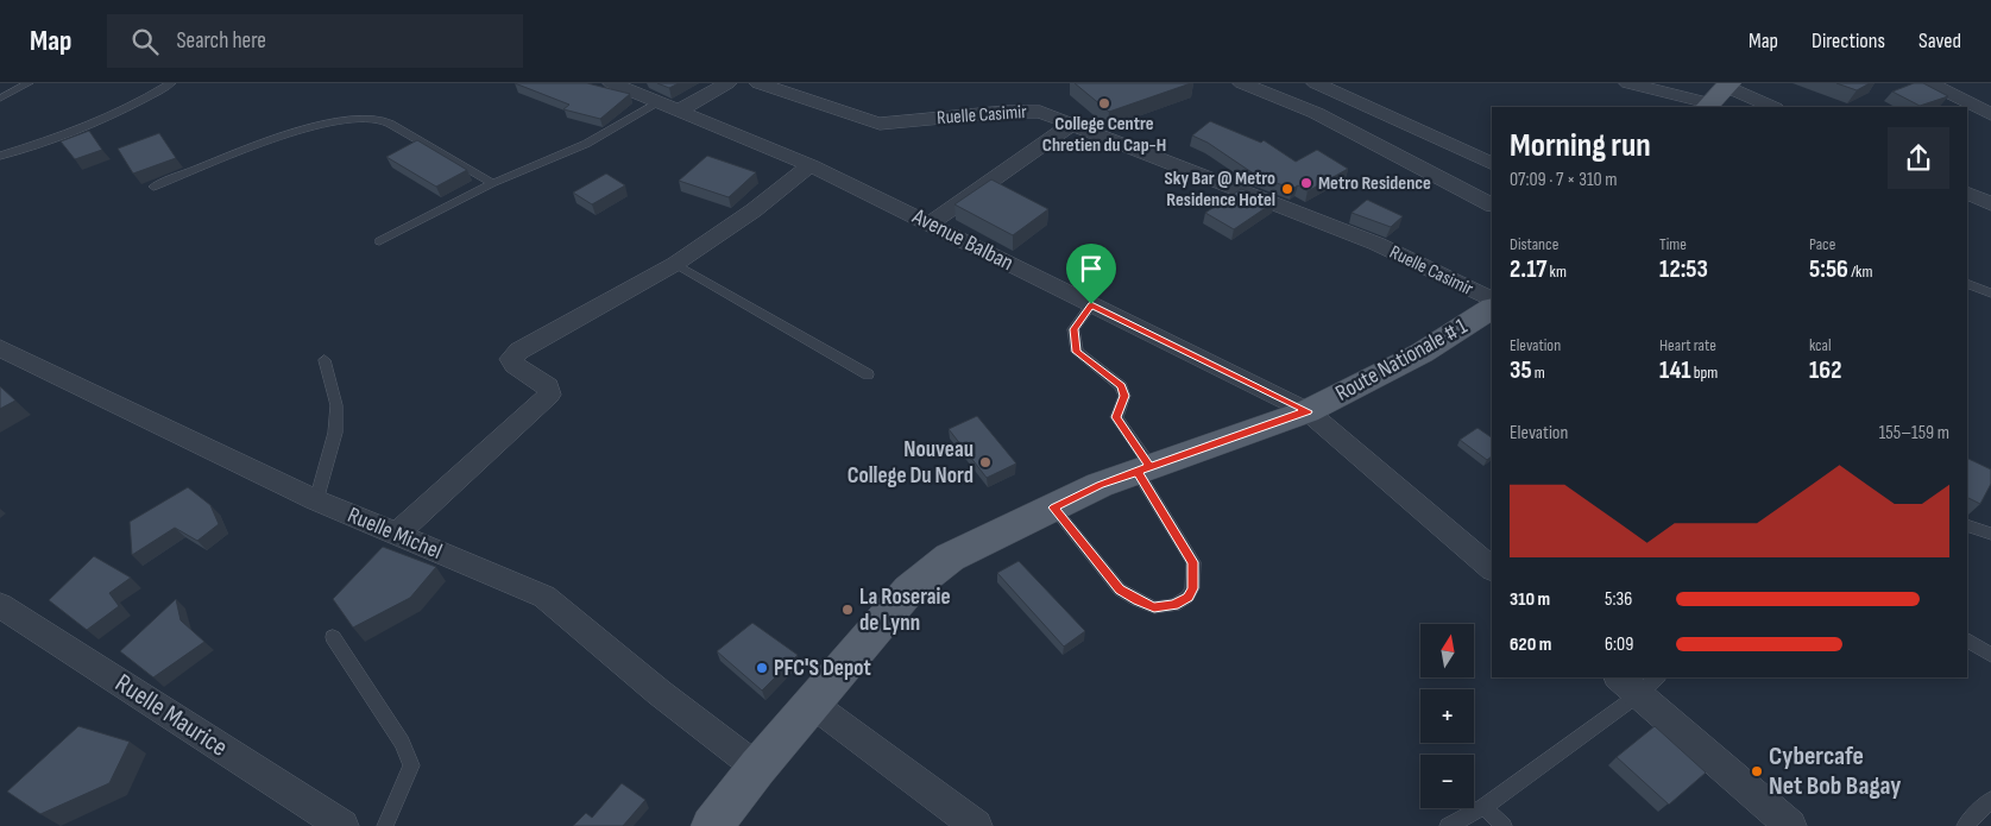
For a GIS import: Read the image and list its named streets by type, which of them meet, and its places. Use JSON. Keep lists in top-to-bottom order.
{
  "streets": {
    "main road": ["Route Nationale # 1"],
    "street": [
      "Ruelle Casimir",
      "Avenue Balban",
      "Ruelle Michel",
      "Ruelle Maurice"
    ]
  },
  "crossings": [
    ["Avenue Balban", "Route Nationale # 1"],
    ["Route Nationale # 1", "Ruelle Michel"]
  ],
  "places": [
    "College Centre Chretien du Cap-H",
    "Metro Residence",
    "Sky Bar @ Metro Residence Hotel",
    "Nouveau College Du Nord",
    "La Roseraie de Lynn",
    "PFC'S Depot",
    "Cybercafe Net Bob Bagay"
  ],
  "north": "top",
  "page": {
    "header": "Map",
    "search": "Search here",
    "nav": ["Map", "Directions", "Saved"],
    "heading": ["Morning run", "07:09 · 7 × 310 m"],
    "stats": [
      ["Distance", "2.17 km"],
      ["Time", "12:53"],
      ["Pace", "5:56 /km"],
      ["Elevation", "35 m"],
      ["Heart rate", "141 bpm"],
      ["kcal", "162"]
    ],
    "chart": ["Elevation", "155–159 m"],
    "list": [
      {
        "name": "310 m",
        "note": "5:36"
      },
      {
        "name": "620 m",
        "note": "6:09"
      }
    ],
    "map_buttons": ["+", "−"]
  }
}
